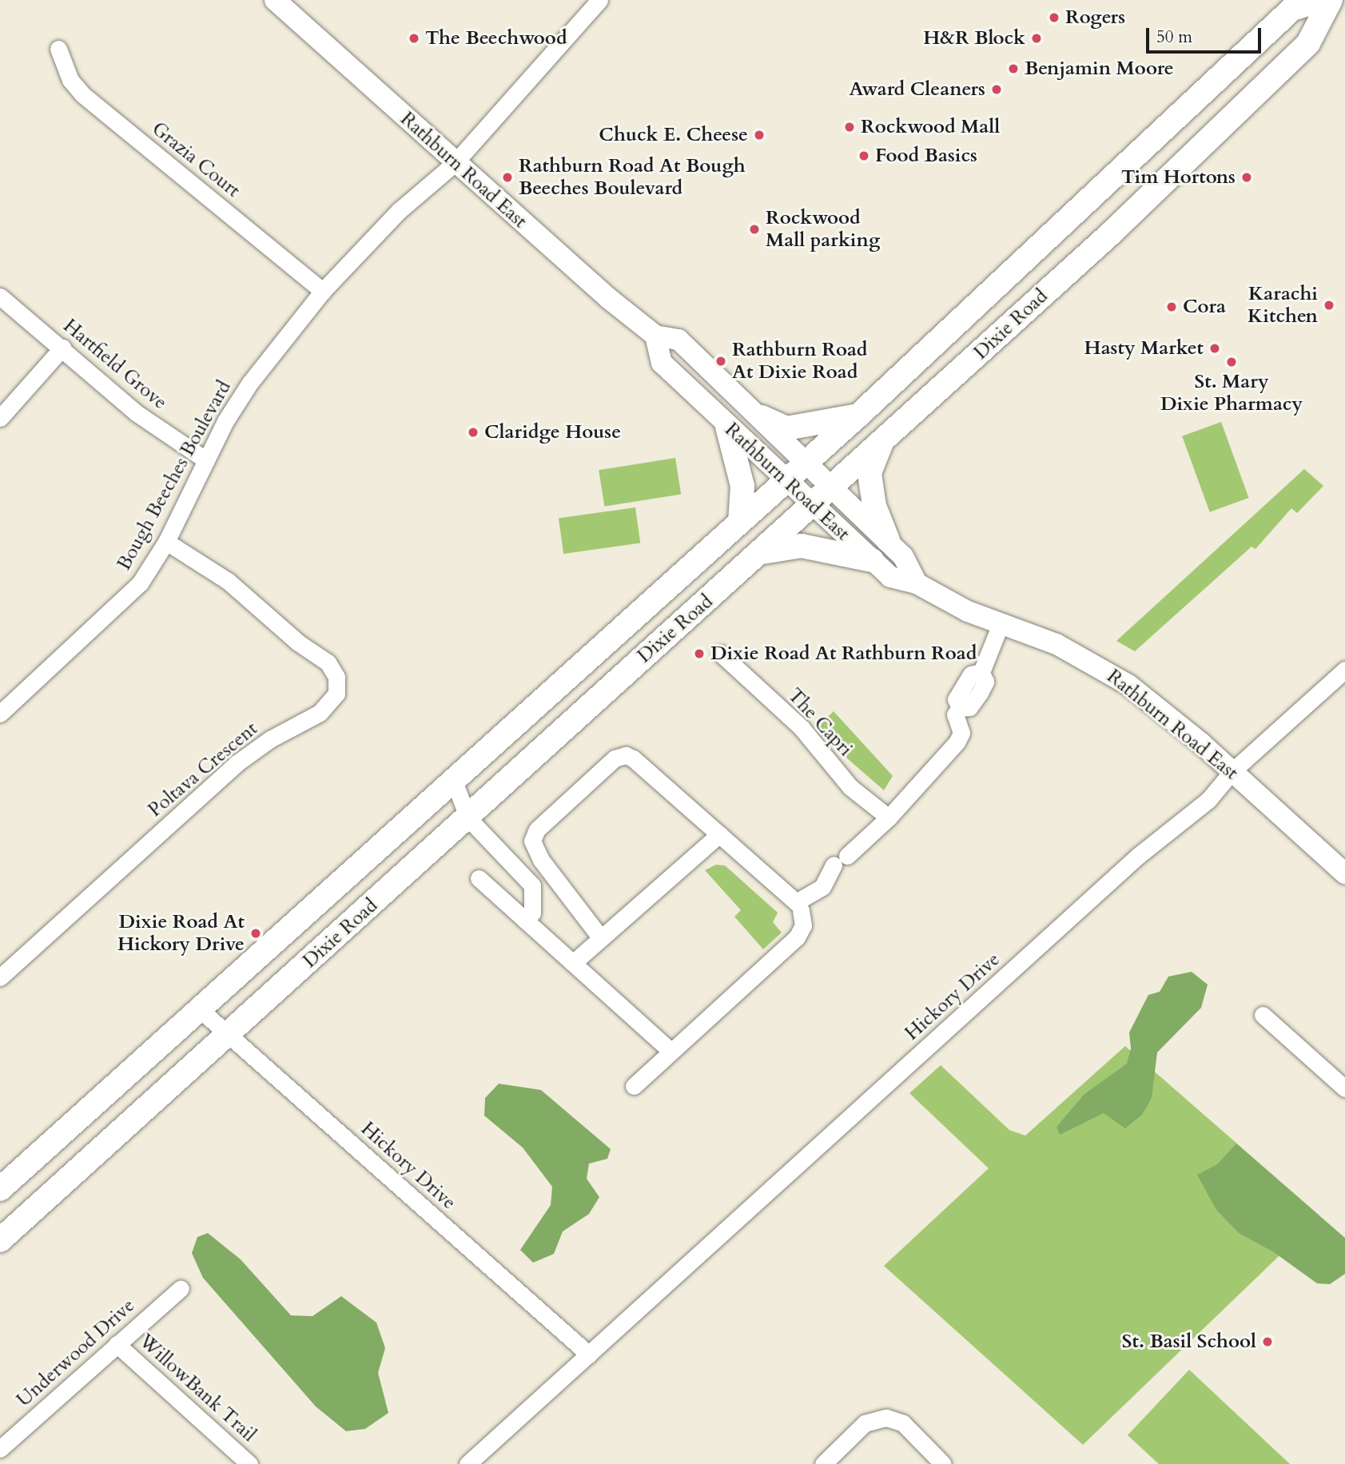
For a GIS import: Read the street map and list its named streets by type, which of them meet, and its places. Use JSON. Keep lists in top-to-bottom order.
{
  "streets": {
    "main road": ["Dixie Road"],
    "street": [
      "Grazia Court",
      "Rathburn Road East",
      "Hartfield Grove",
      "Bough Beeches Boulevard",
      "The Capri",
      "Poltava Crescent",
      "Hickory Drive",
      "Underwood Drive",
      "WillowBank Trail"
    ]
  },
  "crossings": [
    ["Grazia Court", "Bough Beeches Boulevard"],
    ["Rathburn Road East", "Dixie Road"],
    ["Rathburn Road East", "Bough Beeches Boulevard"],
    ["Rathburn Road East", "Hickory Drive"],
    ["Dixie Road", "Hickory Drive"],
    ["Hartfield Grove", "Bough Beeches Boulevard"],
    ["Bough Beeches Boulevard", "Poltava Crescent"],
    ["Underwood Drive", "WillowBank Trail"]
  ],
  "places": [
    "Rogers",
    "The Beechwood",
    "H&R Block",
    "Benjamin Moore",
    "Award Cleaners",
    "Rockwood Mall",
    "Chuck E. Cheese",
    "Food Basics",
    "Rathburn Road At Bough Beeches Boulevard",
    "Tim Hortons",
    "Rockwood Mall parking",
    "Karachi Kitchen",
    "Cora",
    "Hasty Market",
    "Rathburn Road At Dixie Road",
    "St. Mary Dixie Pharmacy",
    "Claridge House",
    "Dixie Road At Rathburn Road",
    "Dixie Road At Hickory Drive",
    "St. Basil School"
  ],
  "scale_bar": "50 m"
}
